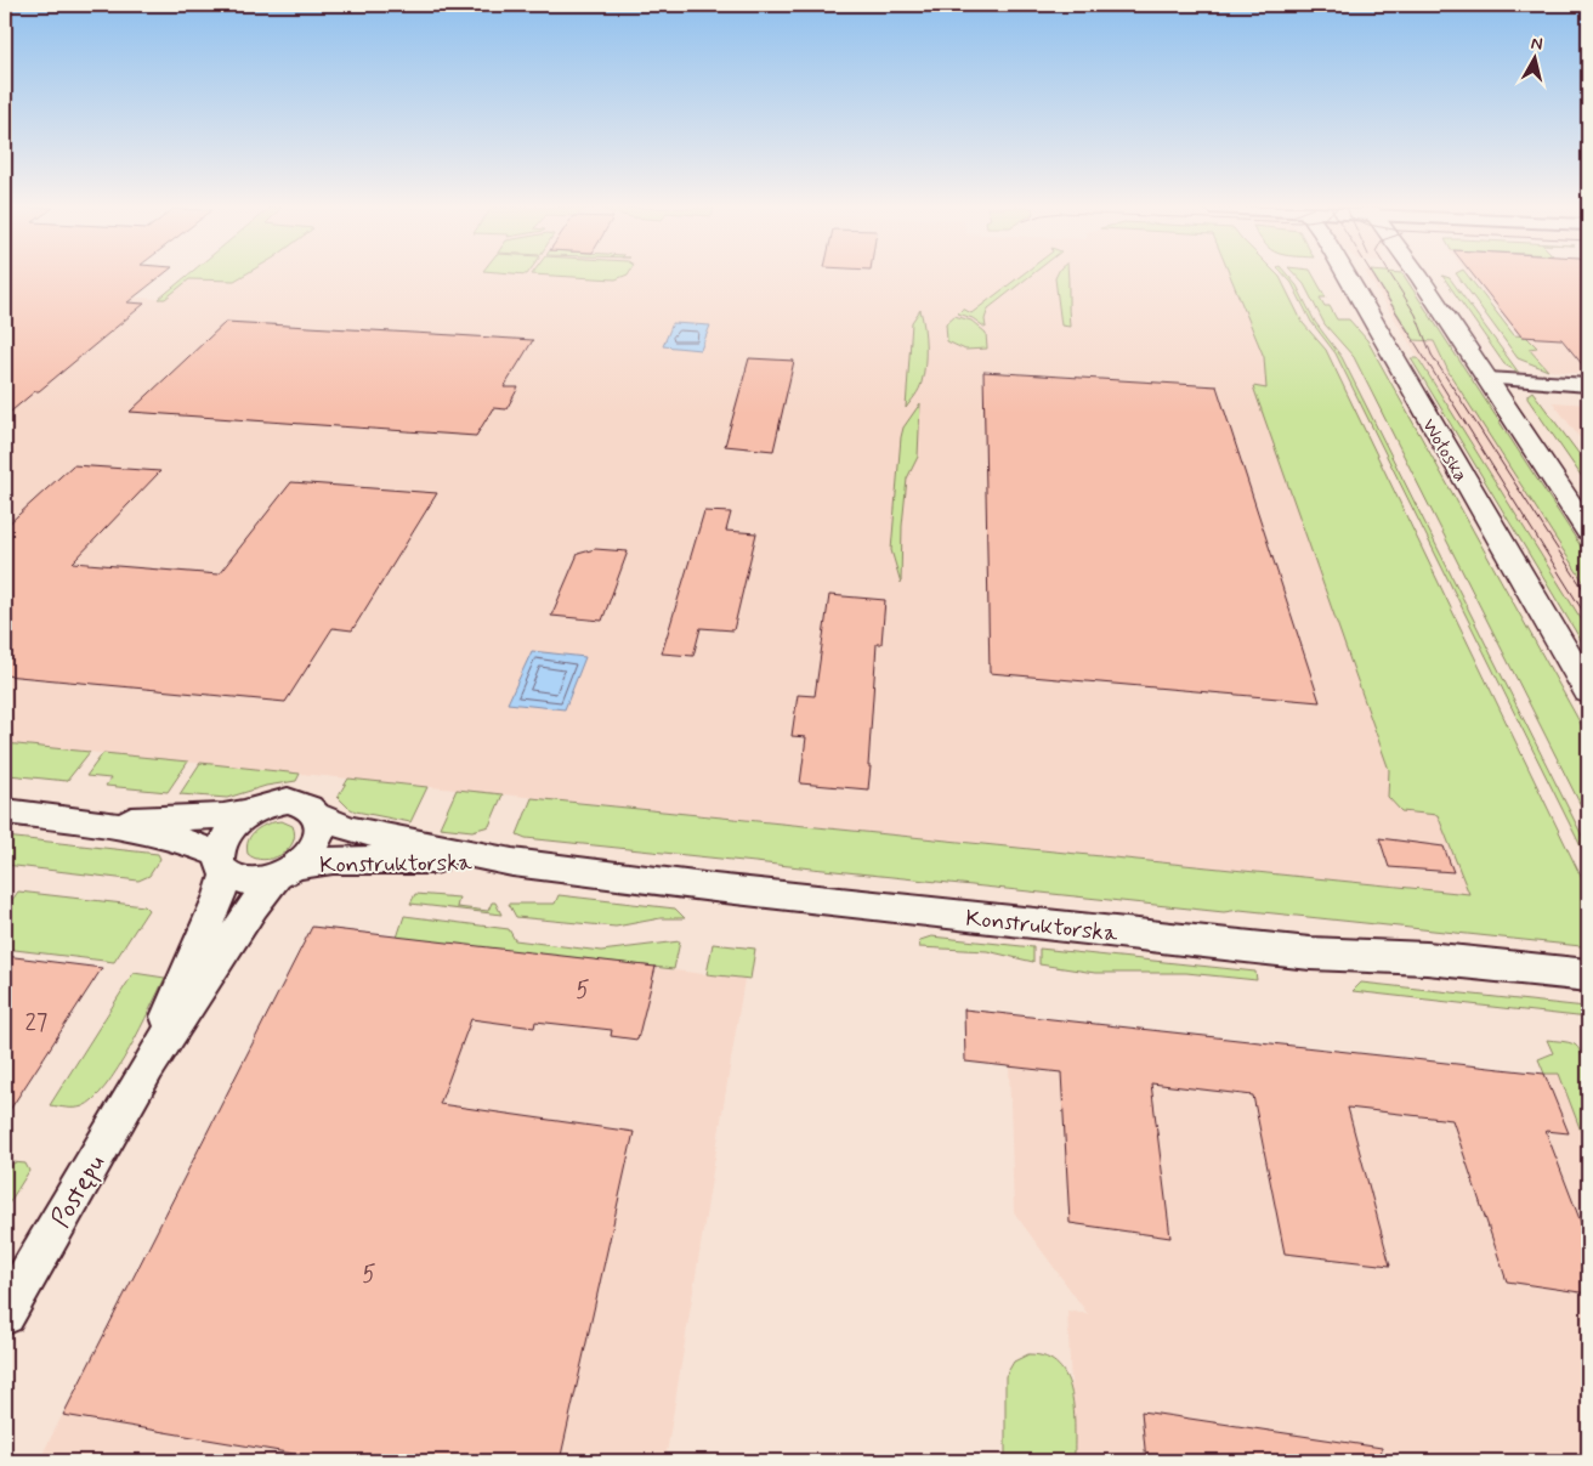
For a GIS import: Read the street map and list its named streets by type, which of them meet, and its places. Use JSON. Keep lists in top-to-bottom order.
{
  "streets": {
    "main road": ["Wołoska"],
    "street": ["Konstruktorska", "Postępu"]
  },
  "crossings": [
    ["Konstruktorska", "Postępu"]
  ],
  "house_numbers": ["5", "27", "5"],
  "north": "top"
}
